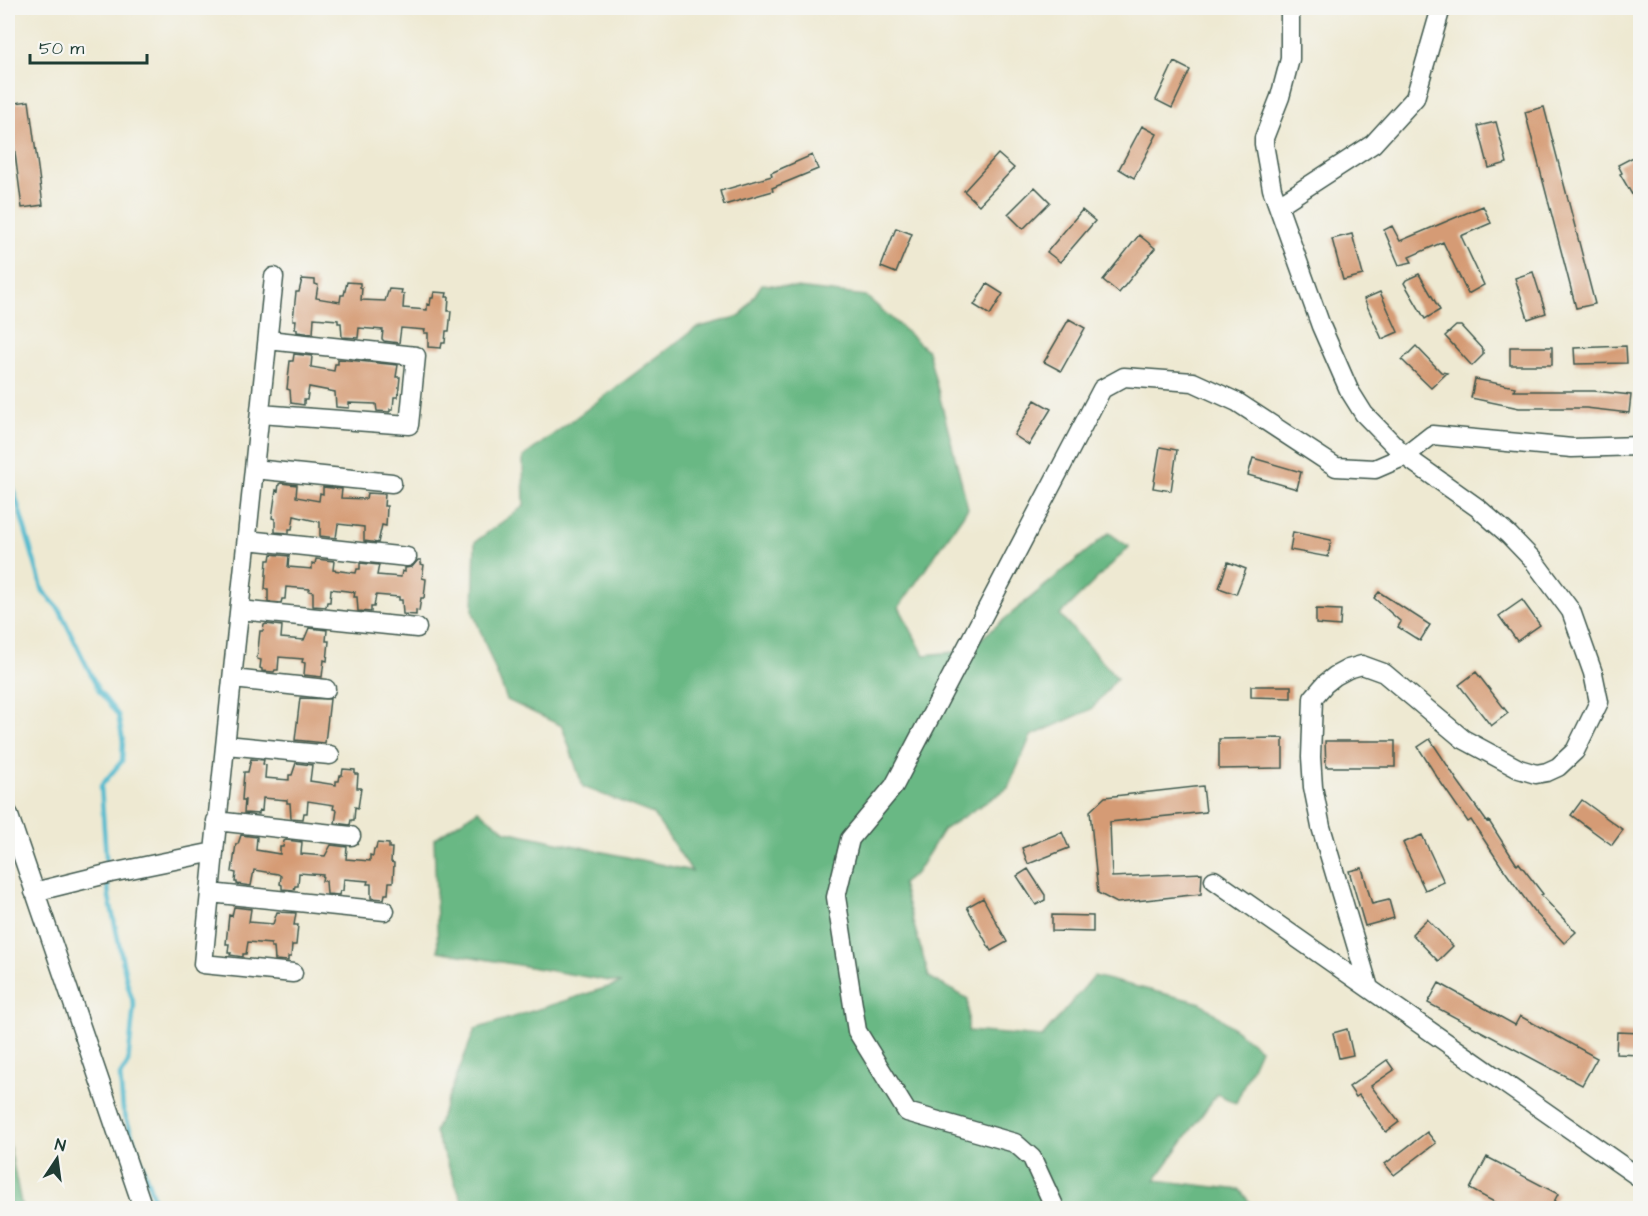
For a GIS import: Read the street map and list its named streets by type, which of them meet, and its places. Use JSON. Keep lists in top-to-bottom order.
{
  "scale_bar": "50 m",
  "north": "top"
}
